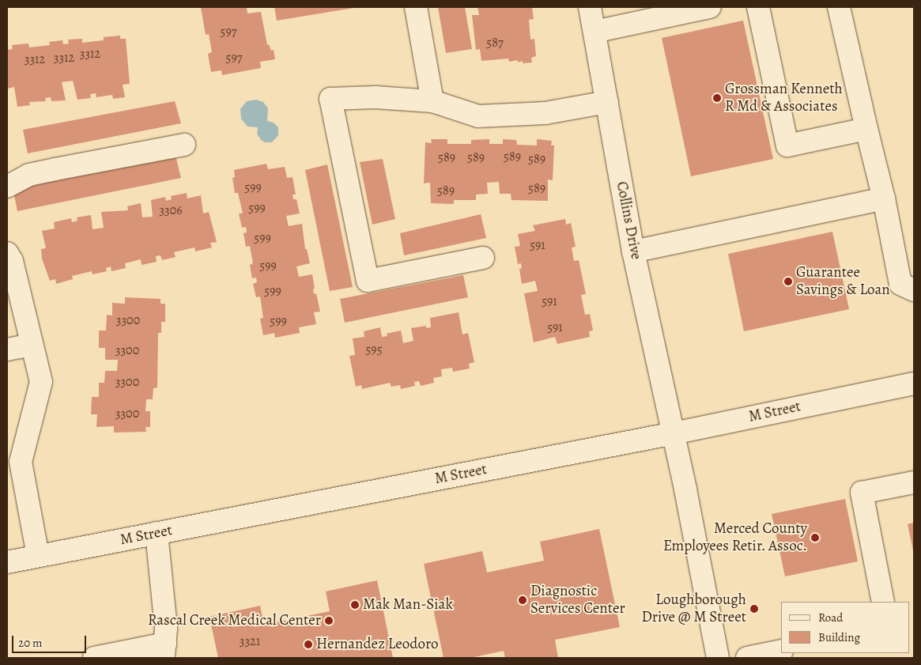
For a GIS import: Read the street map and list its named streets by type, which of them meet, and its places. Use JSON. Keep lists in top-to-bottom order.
{
  "streets": {
    "street": ["Collins Drive", "M Street"]
  },
  "crossings": [
    ["Collins Drive", "M Street"]
  ],
  "places": [
    "Grossman Kenneth R Md & Associates",
    "Guarantee Savings & Loan",
    "Merced County Employees Retir. Assoc.",
    "Diagnostic Services Center",
    "Mak Man-Siak",
    "Loughborough Drive @ M Street",
    "Rascal Creek Medical Center",
    "Hernandez Leodoro"
  ],
  "house_numbers": [
    "597",
    "587",
    "3312",
    "3312",
    "597",
    "3312",
    "589",
    "589",
    "589",
    "589",
    "599",
    "589",
    "589",
    "599",
    "3306",
    "599",
    "591",
    "599",
    "599",
    "591",
    "3300",
    "599",
    "591",
    "595",
    "3300",
    "3300",
    "3300",
    "3321"
  ],
  "legend": ["Road", "Building"],
  "scale_bar": "20 m"
}
